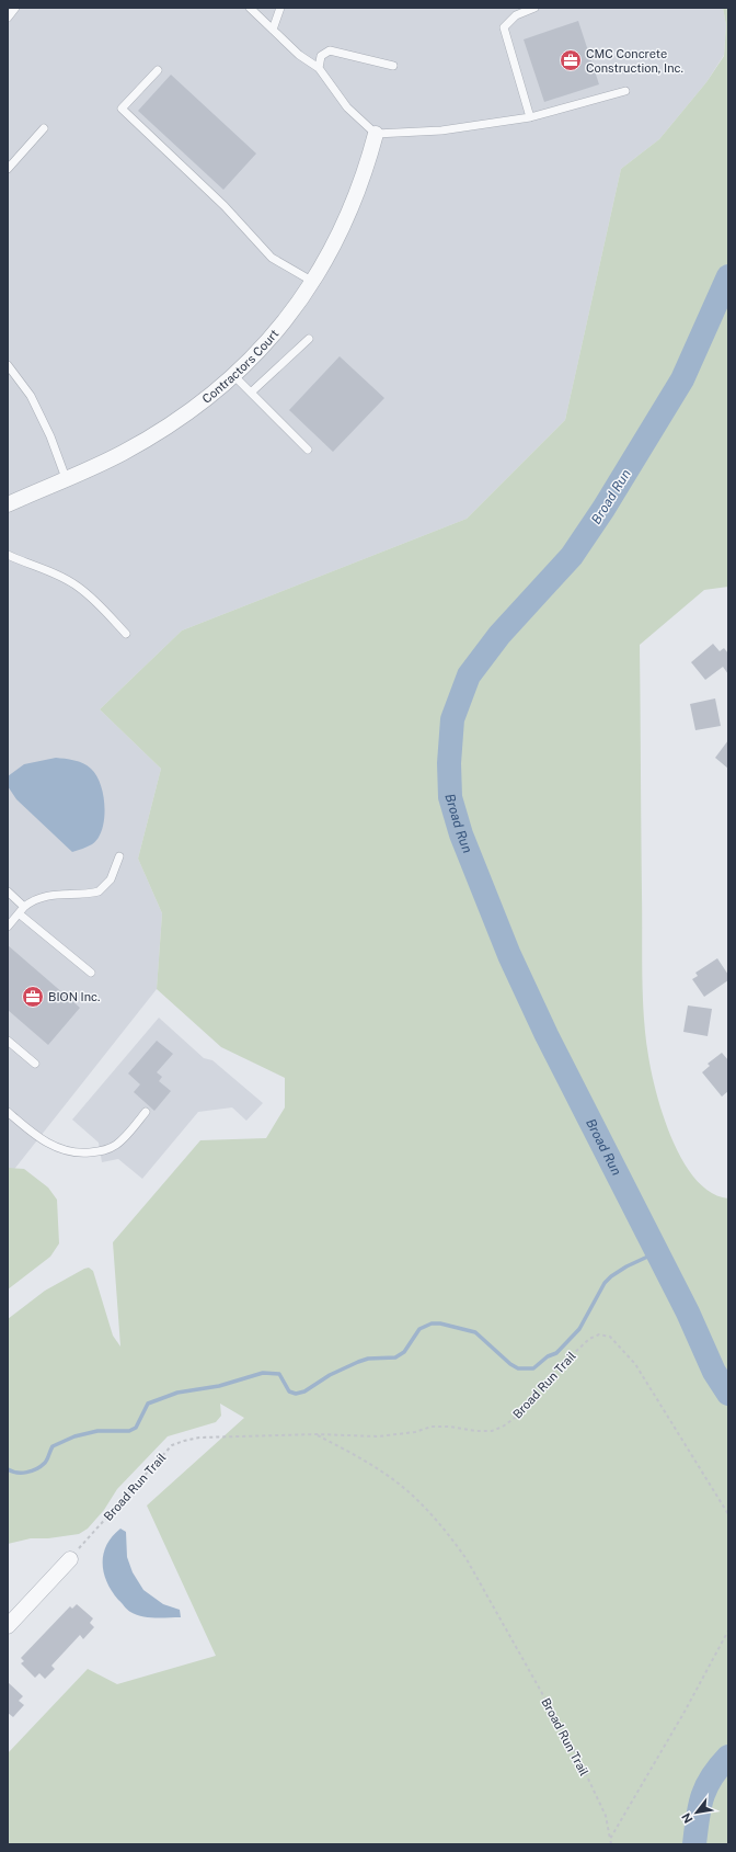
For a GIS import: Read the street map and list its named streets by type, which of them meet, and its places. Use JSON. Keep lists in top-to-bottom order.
{
  "streets": {
    "street": ["Contractors Court"],
    "path": ["Broad Run Trail"]
  },
  "water": ["Broad Run"],
  "places": {
    "office": ["CMC Concrete Construction, Inc.", "BION Inc."]
  },
  "north": "bottom left"
}
